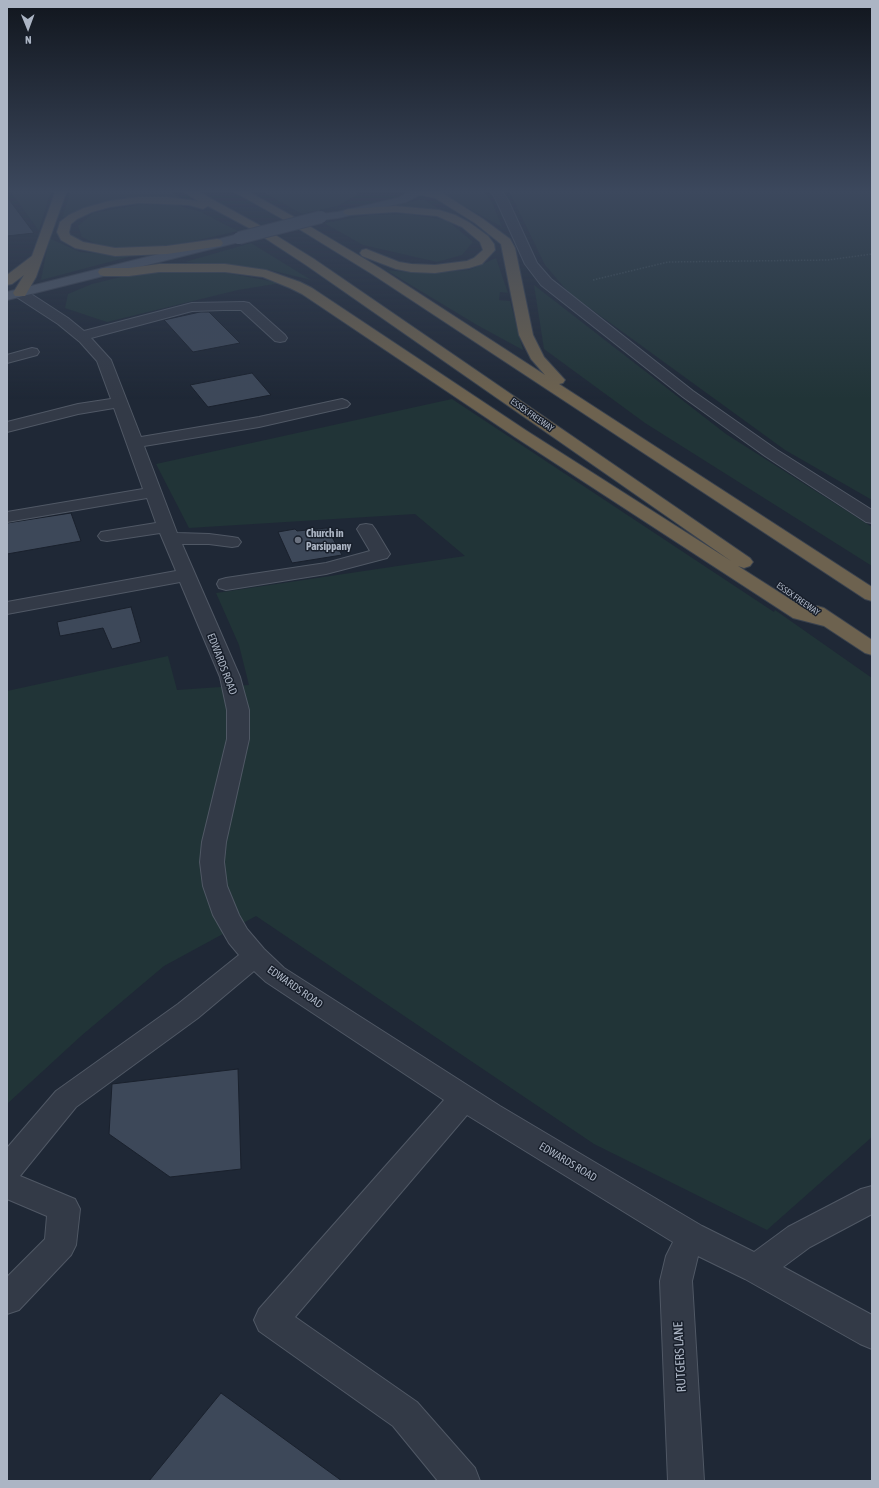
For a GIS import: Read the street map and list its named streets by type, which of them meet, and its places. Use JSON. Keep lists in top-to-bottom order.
{
  "streets": {
    "highway": ["ESSEX FREEWAY"],
    "street": ["EDWARDS ROAD", "RUTGERS LANE"]
  },
  "crossings": [
    ["EDWARDS ROAD", "RUTGERS LANE"]
  ],
  "places": ["Church in Parsippany"],
  "north": "bottom"
}
